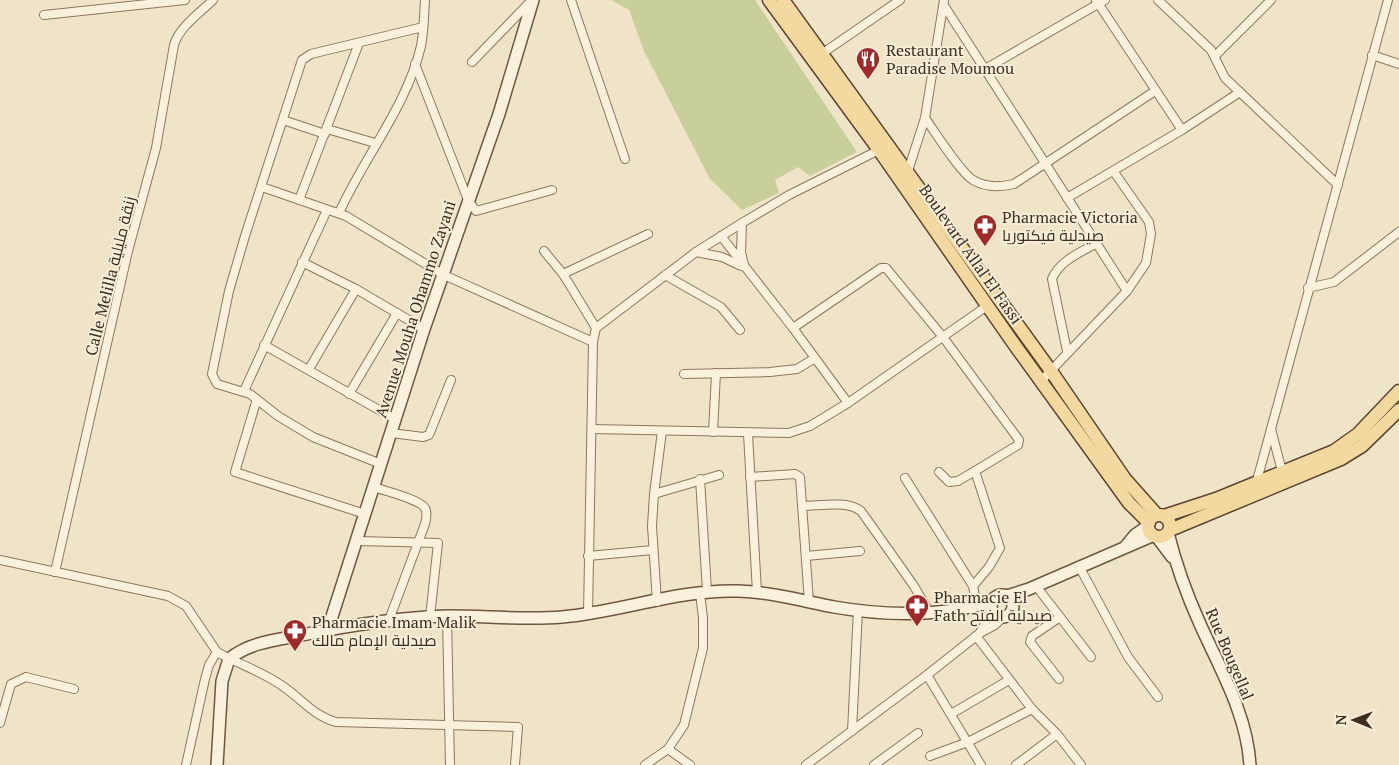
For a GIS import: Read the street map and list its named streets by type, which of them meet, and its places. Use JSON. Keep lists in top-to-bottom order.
{
  "streets": {
    "main road": ["Boulevard Allal El Fassi"],
    "street": ["Calle Melilla زنقة مليلية", "Avenue Mouha Ohammo Zayani", "Rue Bougellal"]
  },
  "crossings": [
    ["Boulevard Allal El Fassi", "Rue Bougellal"]
  ],
  "places": {
    "restaurant": ["Restaurant Paradise Moumou"],
    "pharmacy": ["Pharmacie Victoria صيدلية فيكتوريا", "Pharmacie El Fath صيدلية الفتح", "Pharmacie Imam Malik صيدلية الإمام مالك"]
  },
  "north": "left"
}
